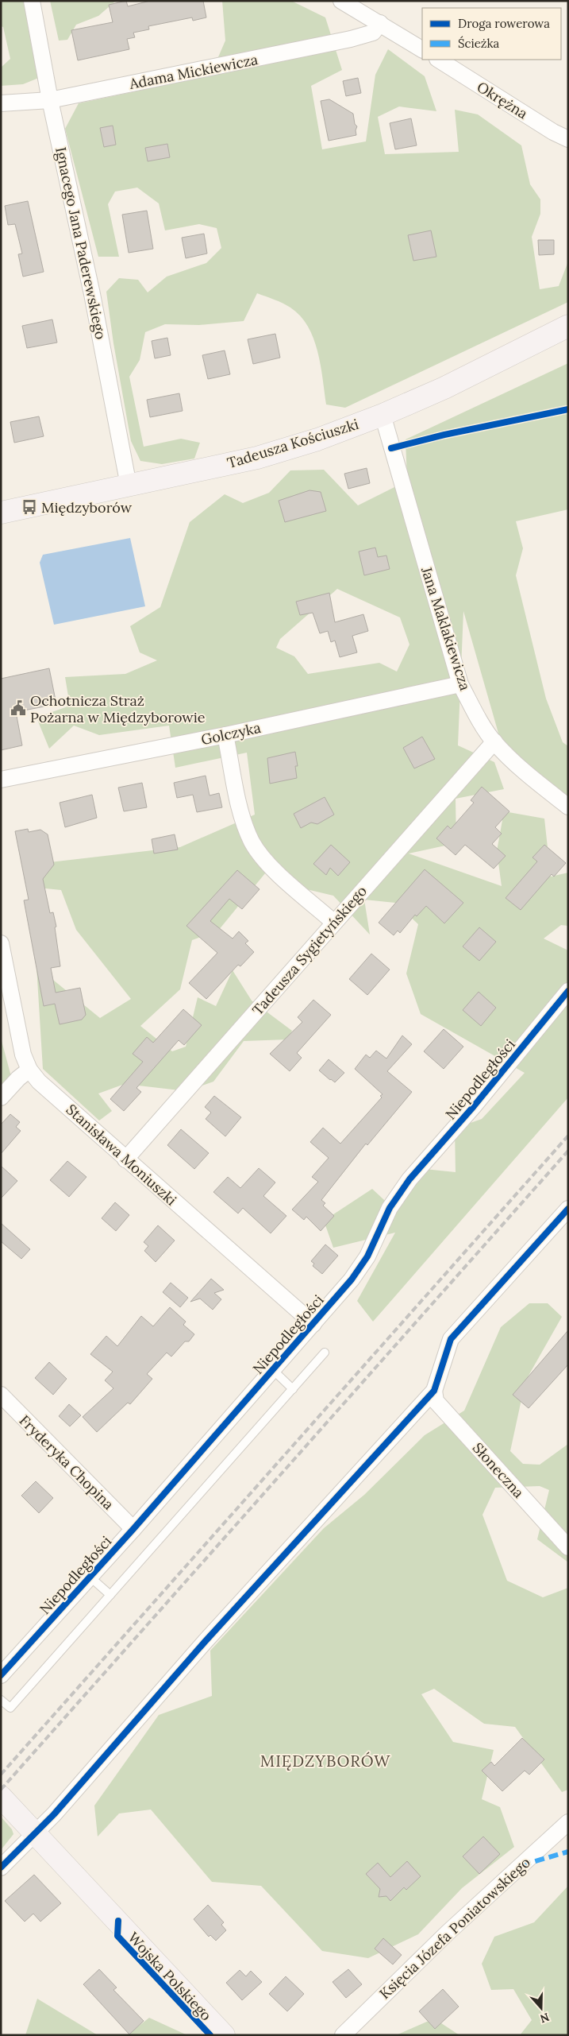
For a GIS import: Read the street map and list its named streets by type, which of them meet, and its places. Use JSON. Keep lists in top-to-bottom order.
{
  "streets": {
    "main road": ["Tadeusza Kościuszki", "Wojska Polskiego"],
    "street": [
      "Adama Mickiewicza",
      "Okrężna",
      "Ignacego Jana Paderewskiego",
      "Jana Maklakiewicza",
      "Golczyka",
      "Tadeusza Sygietyńskiego",
      "Niepodległości",
      "Stanisława Moniuszki",
      "Fryderyka Chopina",
      "Słoneczna",
      "Księcia Józefa Poniatowskiego"
    ]
  },
  "crossings": [
    ["Adama Mickiewicza", "Ignacego Jana Paderewskiego"],
    ["Ignacego Jana Paderewskiego", "Tadeusza Kościuszki"],
    ["Tadeusza Kościuszki", "Jana Maklakiewicza"],
    ["Jana Maklakiewicza", "Golczyka"],
    ["Jana Maklakiewicza", "Tadeusza Sygietyńskiego"],
    ["Tadeusza Sygietyńskiego", "Stanisława Moniuszki"],
    ["Niepodległości", "Stanisława Moniuszki"],
    ["Niepodległości", "Fryderyka Chopina"]
  ],
  "districts": ["MIĘDZYBORÓW"],
  "places": {
    "bus stop": ["Międzyborów"],
    "public building": ["Ochotnicza Straż Pożarna w Międzyborowie"]
  },
  "legend": ["Droga rowerowa", "Ścieżka"],
  "north": "bottom"
}
